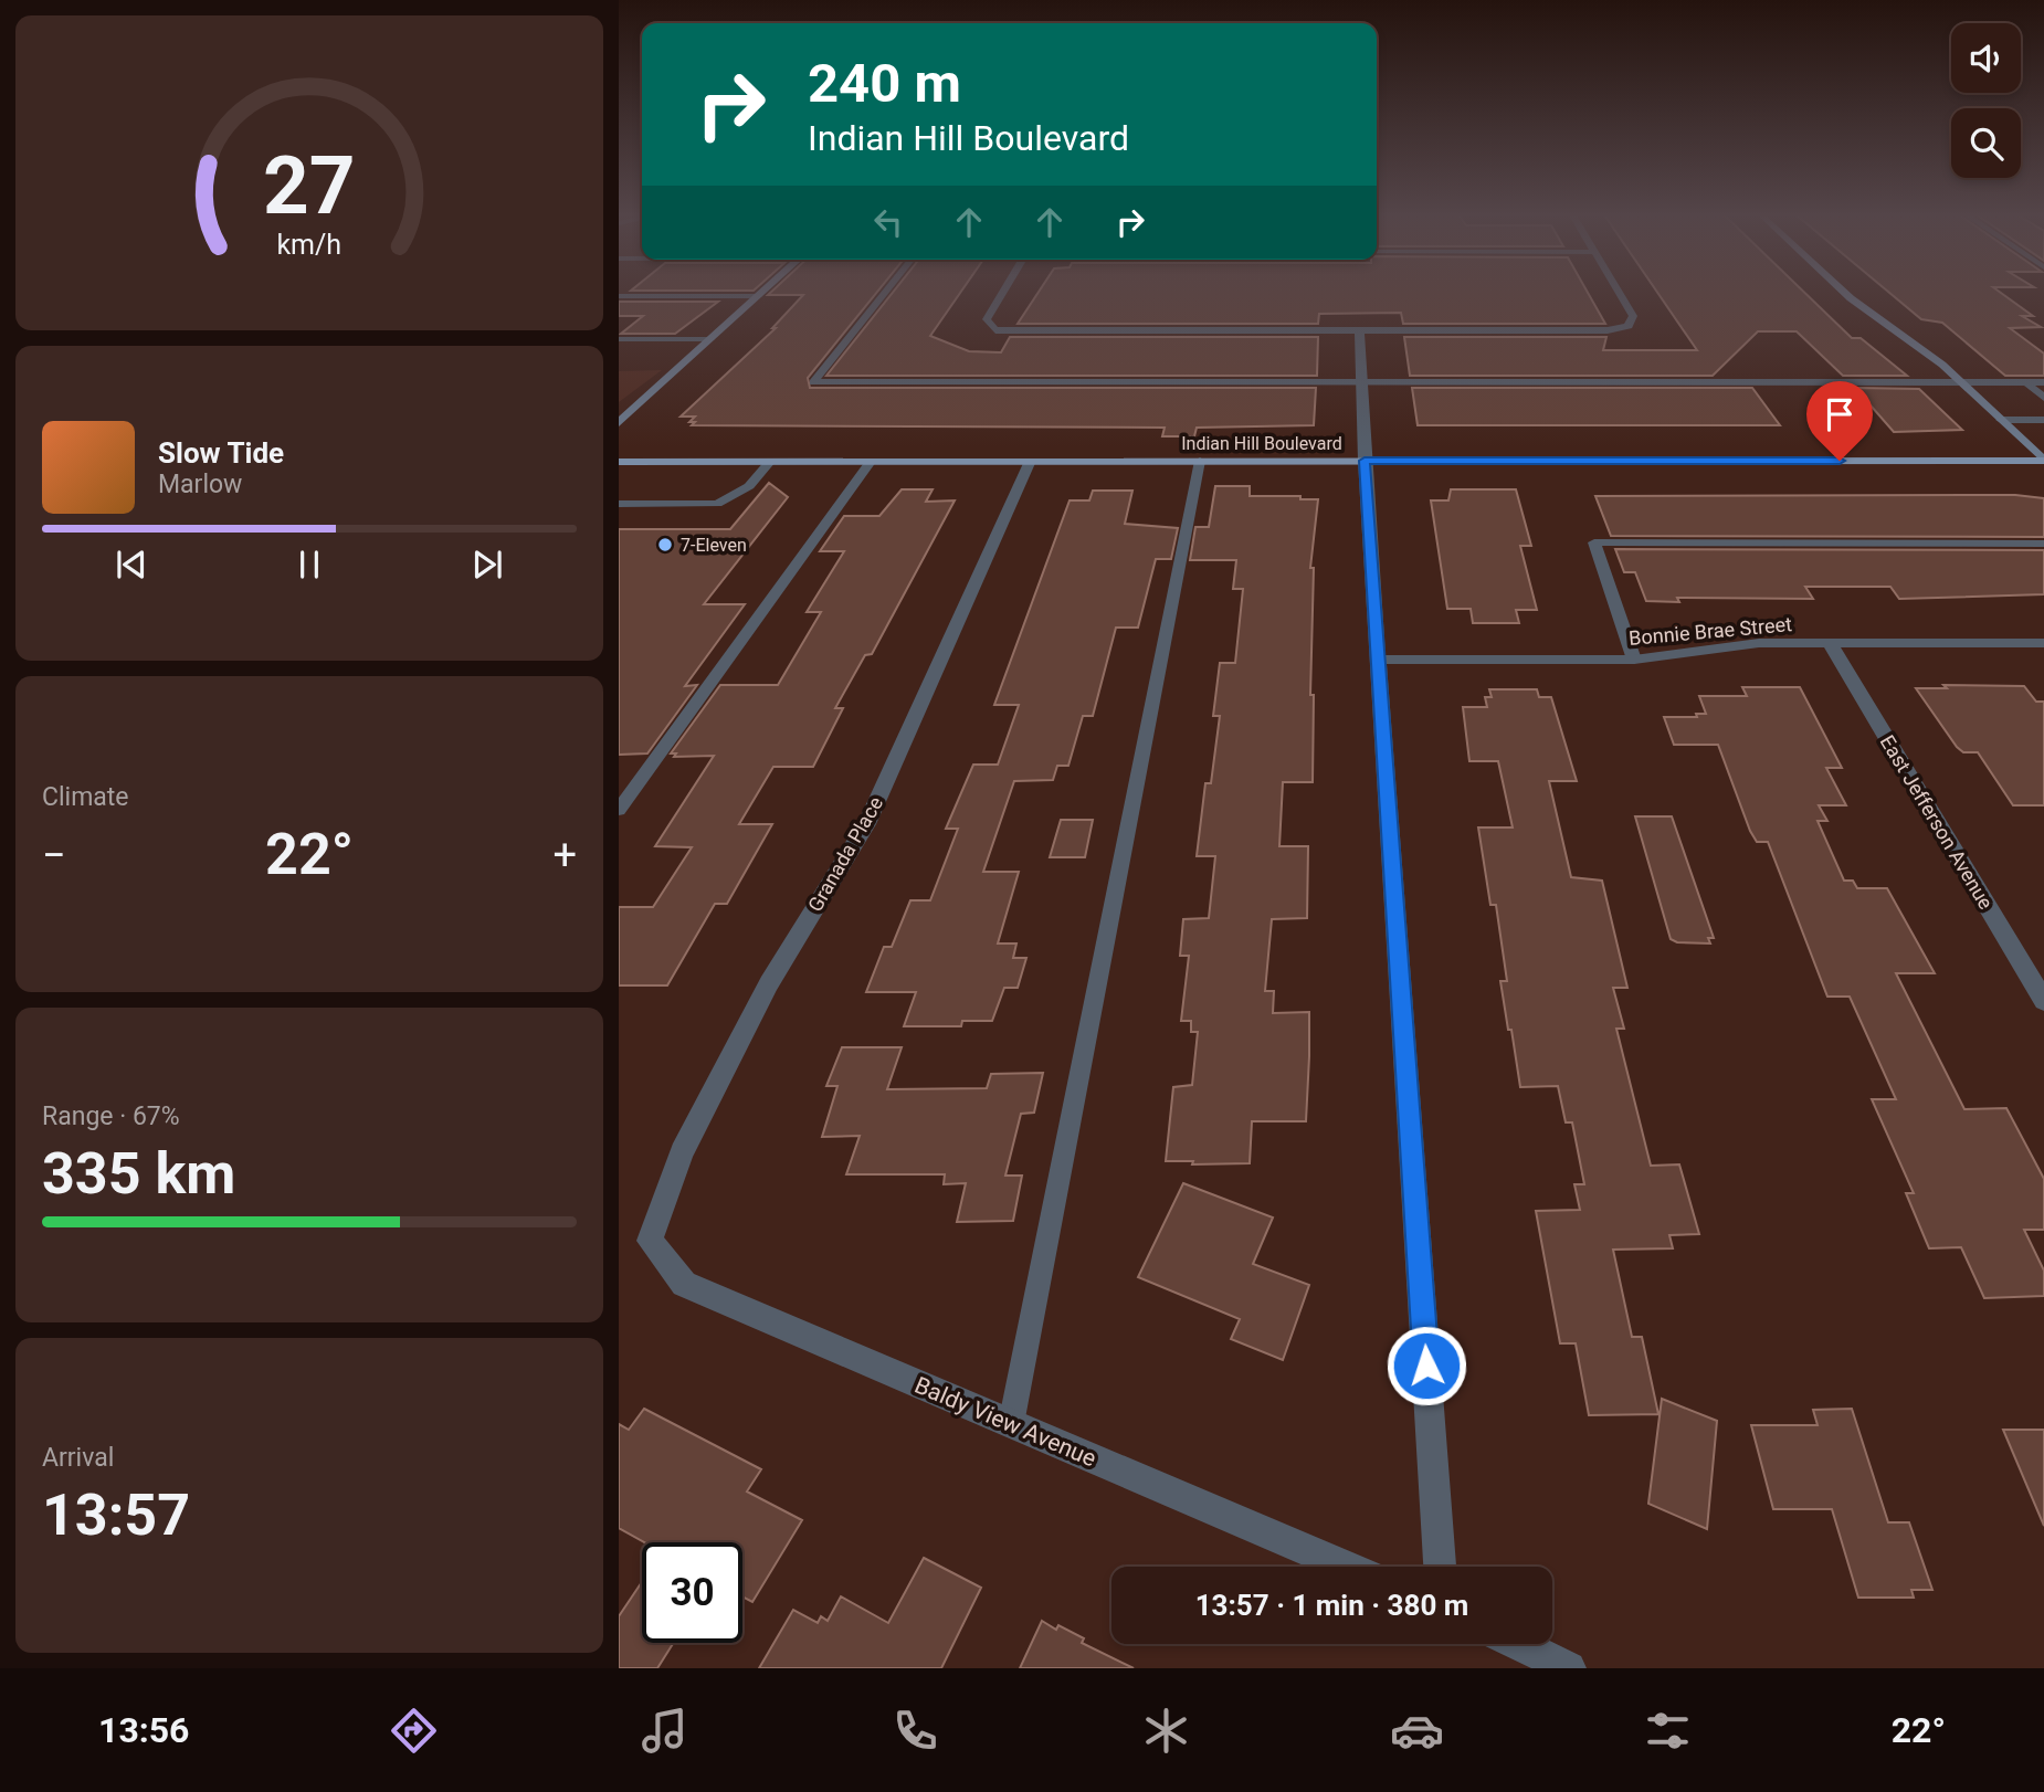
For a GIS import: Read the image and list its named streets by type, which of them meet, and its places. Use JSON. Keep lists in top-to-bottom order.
{
  "streets": {
    "main road": ["Indian Hill Boulevard"],
    "street": [
      "Bonnie Brae Street",
      "East Jefferson Avenue",
      "Granada Place",
      "Baldy View Avenue"
    ]
  },
  "crossings": [
    ["Indian Hill Boulevard", "Granada Place"],
    ["Bonnie Brae Street", "East Jefferson Avenue"],
    ["Granada Place", "Baldy View Avenue"]
  ],
  "places": ["7-Eleven"],
  "page": {
    "turn": ["240 m", "Indian Hill Boulevard"],
    "song": ["Slow Tide", "Marlow"],
    "tile": [
      "Climate",
      ["Range · 67%", "335 km"],
      ["Arrival", "13:57"]
    ],
    "heat": ["−", "22°", "+"],
    "limit": "30",
    "trip": "13:57 · 1 min · 380 m",
    "tabs": ["13:56", "22°"],
    "gauge": ["27", "km/h"]
  }
}
